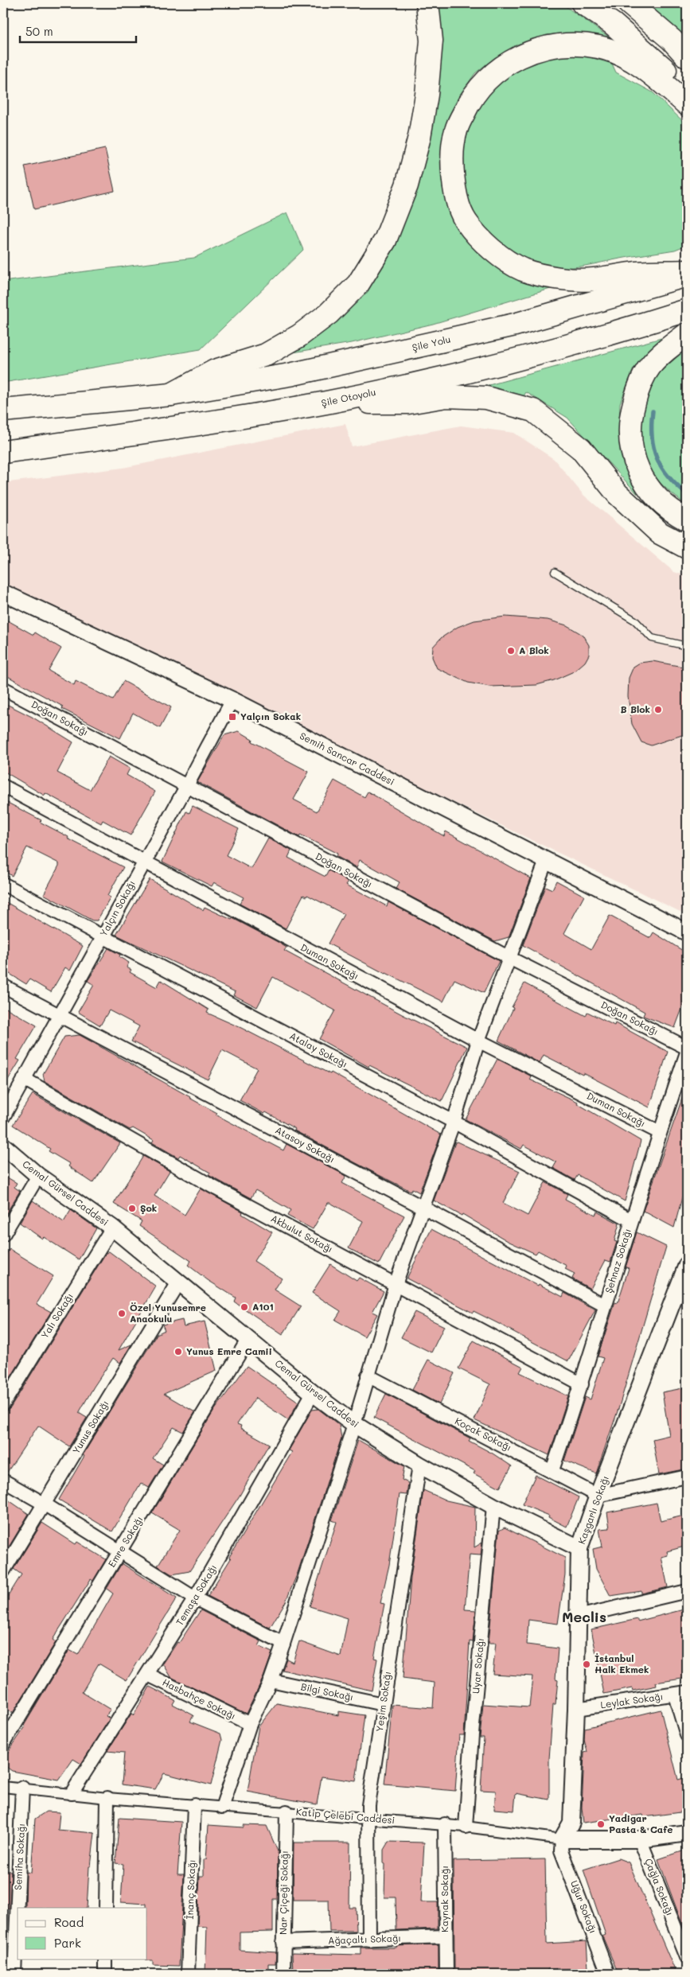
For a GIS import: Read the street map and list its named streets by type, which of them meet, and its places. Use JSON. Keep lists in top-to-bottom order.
{
  "streets": {
    "highway": ["Şile Yolu", "Şile Otoyolu"],
    "street": [
      "Doğan Sokağı",
      "Semih Sancar Caddesi",
      "Yalçın Sokağı",
      "Duman Sokağı",
      "Atalay Sokağı",
      "Atasoy Sokağı",
      "Cemal Gürsel Caddesi",
      "Akbulut Sokağı",
      "Şehnaz Sokağı",
      "Yalı Sokağı",
      "Yunus Sokağı",
      "Koçak Sokağı",
      "Kaşgarlı Sokağı",
      "Emre Sokağı",
      "Temaşa Sokağı",
      "Uyar Sokağı",
      "Bilgi Sokağı",
      "Hasbahçe Sokağı",
      "Leylak Sokağı",
      "Yeşim Sokağı",
      "Katip Çelebi Caddesi",
      "Semiha Sokağı",
      "Çağla Sokağı",
      "İnanç Sokağı",
      "Nar Çiçeği Sokağı",
      "Kaynak Sokağı",
      "Uğur Sokağı",
      "Ağaçaltı Sokağı"
    ]
  },
  "crossings": [
    ["Doğan Sokağı", "Yalçın Sokağı"],
    ["Semih Sancar Caddesi", "Yalçın Sokağı"],
    ["Yalçın Sokağı", "Duman Sokağı"],
    ["Yalçın Sokağı", "Atalay Sokağı"],
    ["Yalçın Sokağı", "Atasoy Sokağı"],
    ["Yalçın Sokağı", "Akbulut Sokağı"],
    ["Duman Sokağı", "Şehnaz Sokağı"],
    ["Atalay Sokağı", "Şehnaz Sokağı"],
    ["Atasoy Sokağı", "Şehnaz Sokağı"],
    ["Cemal Gürsel Caddesi", "Yalı Sokağı"],
    ["Cemal Gürsel Caddesi", "Yunus Sokağı"],
    ["Cemal Gürsel Caddesi", "Kaşgarlı Sokağı"],
    ["Cemal Gürsel Caddesi", "Emre Sokağı"],
    ["Cemal Gürsel Caddesi", "Temaşa Sokağı"],
    ["Cemal Gürsel Caddesi", "Uyar Sokağı"],
    ["Cemal Gürsel Caddesi", "Yeşim Sokağı"],
    ["Akbulut Sokağı", "Şehnaz Sokağı"],
    ["Şehnaz Sokağı", "Koçak Sokağı"],
    ["Koçak Sokağı", "Kaşgarlı Sokağı"],
    ["Kaşgarlı Sokağı", "Leylak Sokağı"],
    ["Kaşgarlı Sokağı", "Katip Çelebi Caddesi"],
    ["Kaşgarlı Sokağı", "Uğur Sokağı"],
    ["Temaşa Sokağı", "Hasbahçe Sokağı"],
    ["Temaşa Sokağı", "Katip Çelebi Caddesi"],
    ["Uyar Sokağı", "Katip Çelebi Caddesi"],
    ["Bilgi Sokağı", "Yeşim Sokağı"],
    ["Yeşim Sokağı", "Katip Çelebi Caddesi"],
    ["Yeşim Sokağı", "Ağaçaltı Sokağı"],
    ["Katip Çelebi Caddesi", "Semiha Sokağı"],
    ["Katip Çelebi Caddesi", "Çağla Sokağı"],
    ["Katip Çelebi Caddesi", "İnanç Sokağı"],
    ["Katip Çelebi Caddesi", "Nar Çiçeği Sokağı"],
    ["Katip Çelebi Caddesi", "Kaynak Sokağı"],
    ["Katip Çelebi Caddesi", "Uğur Sokağı"],
    ["Nar Çiçeği Sokağı", "Ağaçaltı Sokağı"],
    ["Kaynak Sokağı", "Ağaçaltı Sokağı"]
  ],
  "districts": ["Meclis"],
  "places": {
    "other": [
      "A Blok",
      "B Blok",
      "Şok",
      "A101",
      "Özel Yunusemre Anaokulu",
      "Yunus Emre Camii",
      "İstanbul Halk Ekmek",
      "Yadigar Pasta & Cafe"
    ],
    "transit": ["Yalçın Sokak"]
  },
  "legend": ["Road", "Park"],
  "scale_bar": "50 m"
}
